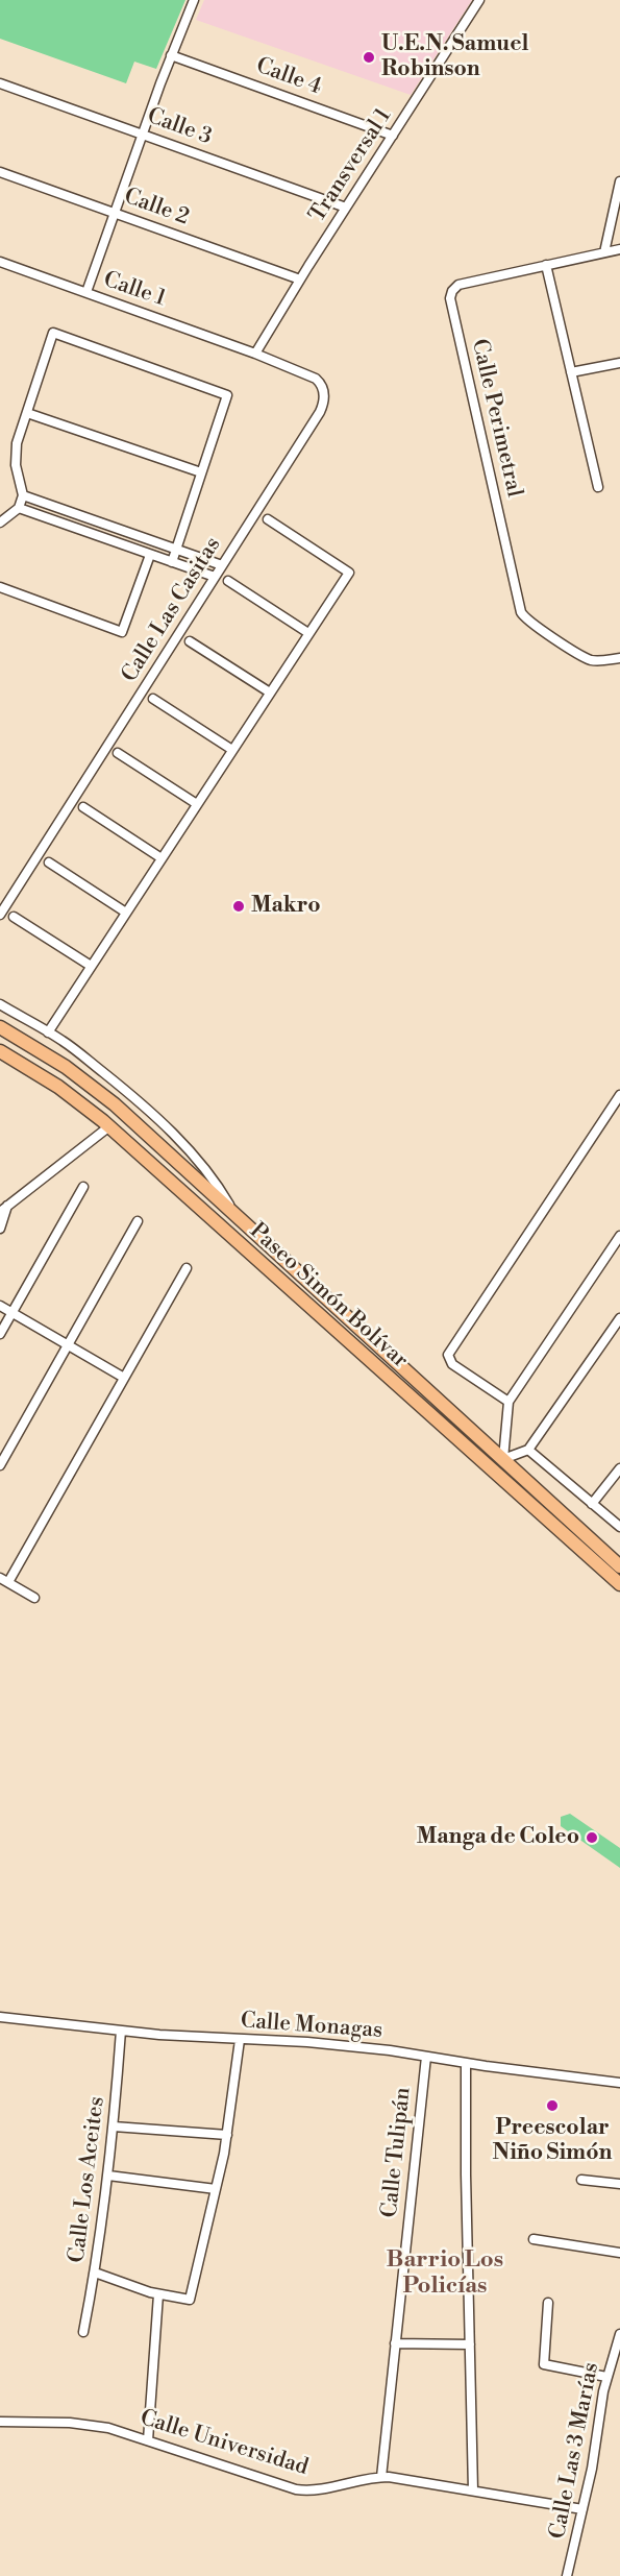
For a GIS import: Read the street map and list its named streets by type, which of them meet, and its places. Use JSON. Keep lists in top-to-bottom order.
{
  "streets": {
    "main road": ["Paseo Simón Bolívar"],
    "street": [
      "Calle 4",
      "Calle 3",
      "Transversal 1",
      "Calle 2",
      "Calle 1",
      "Calle Perimetral",
      "Calle Las Casitas",
      "Calle Monagas",
      "Calle Tulipán",
      "Calle Los Aceites",
      "Calle Universidad",
      "Calle Las 3 Marías"
    ]
  },
  "crossings": [
    ["Calle 4", "Transversal 1"],
    ["Calle 3", "Transversal 1"],
    ["Transversal 1", "Calle 2"],
    ["Transversal 1", "Calle 1"],
    ["Transversal 1", "Calle Las Casitas"],
    ["Calle 1", "Calle Las Casitas"],
    ["Calle Monagas", "Calle Tulipán"],
    ["Calle Monagas", "Calle Los Aceites"],
    ["Calle Tulipán", "Calle Universidad"],
    ["Calle Universidad", "Calle Las 3 Marías"]
  ],
  "districts": ["Barrio Los Policías"],
  "places": [
    "U.E.N. Samuel Robinson",
    "Makro",
    "Manga de Coleo",
    "Preescolar Niño Simón"
  ]
}
